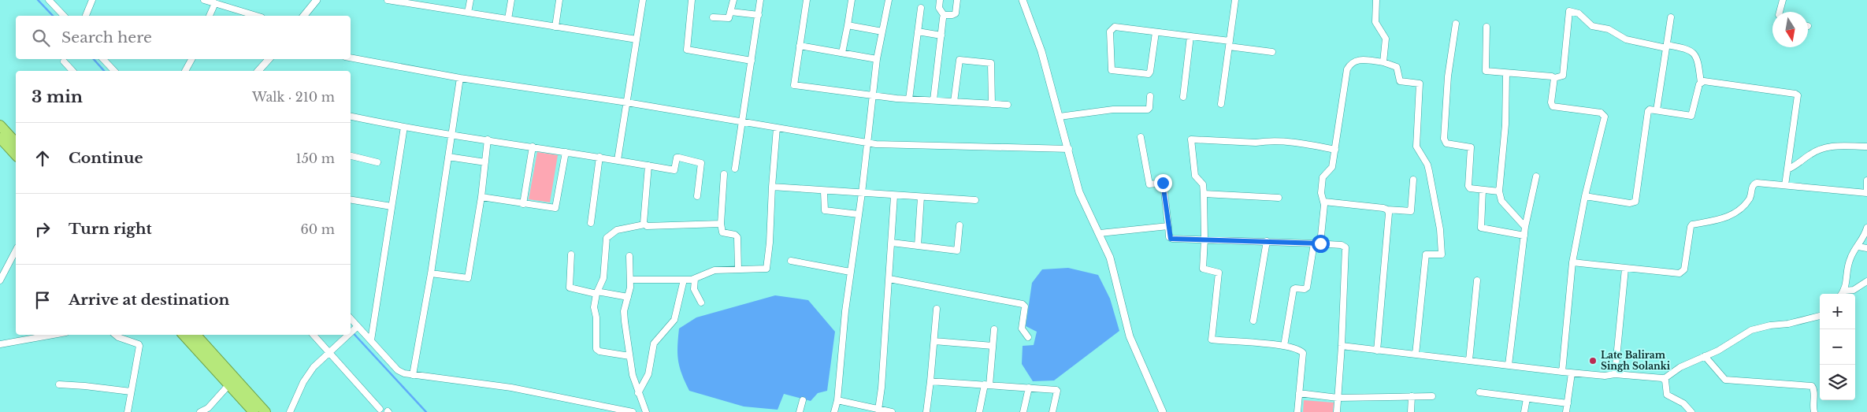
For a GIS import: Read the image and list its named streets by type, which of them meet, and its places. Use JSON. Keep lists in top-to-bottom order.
{
  "places": ["Late Baliram Singh Solanki"],
  "north": "bottom",
  "page": {
    "search": "Search here",
    "heading": ["3 min", "Walk · 210 m"],
    "list": [
      ["Continue", "150 m"],
      ["Turn right", "60 m"],
      "Arrive at destination"
    ],
    "map_buttons": ["+", "−"]
  }
}
